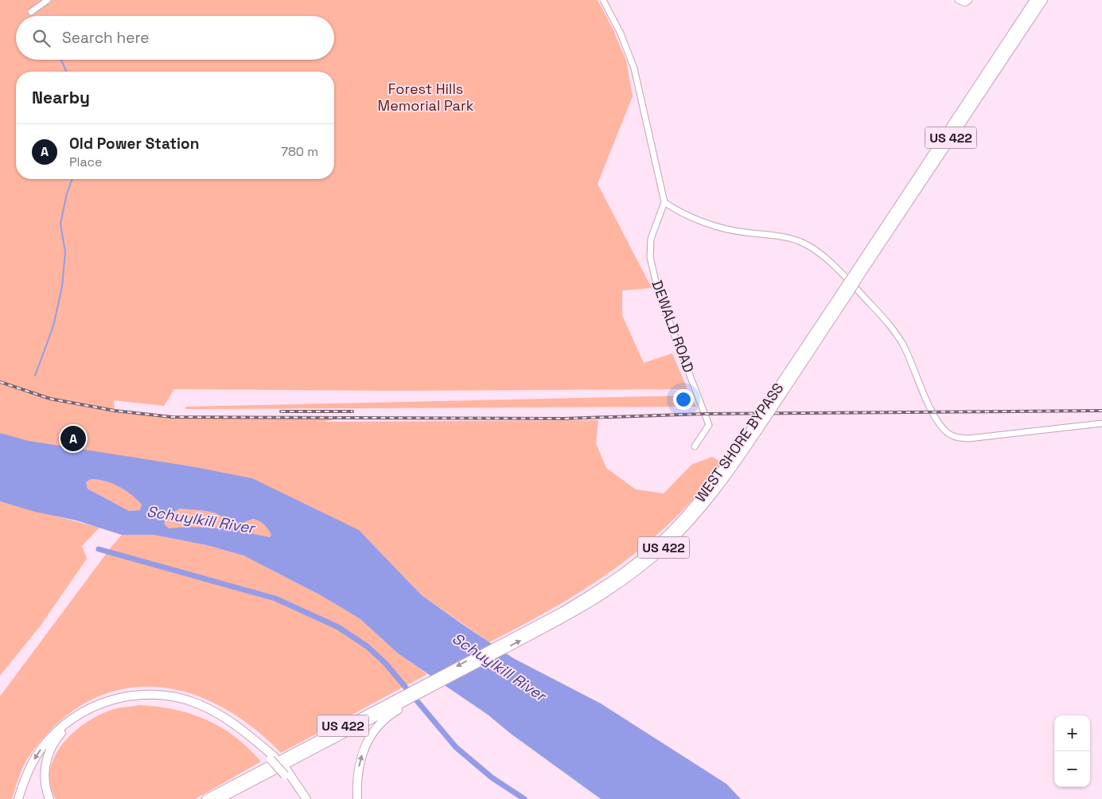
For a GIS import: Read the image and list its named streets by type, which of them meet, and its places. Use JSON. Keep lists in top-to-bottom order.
{
  "streets": {
    "highway": ["US 422", "WEST SHORE BYPASS"],
    "street": ["DEWALD ROAD"]
  },
  "water": ["Schuylkill River"],
  "parks": ["Forest Hills Memorial Park"],
  "page": {
    "search": "Search here",
    "heading": "Nearby",
    "list": [
      {
        "mark": "A",
        "name": "Old Power Station",
        "note": "Place",
        "value": "780 m"
      }
    ],
    "pins": "A",
    "map_buttons": ["+", "−"]
  }
}
